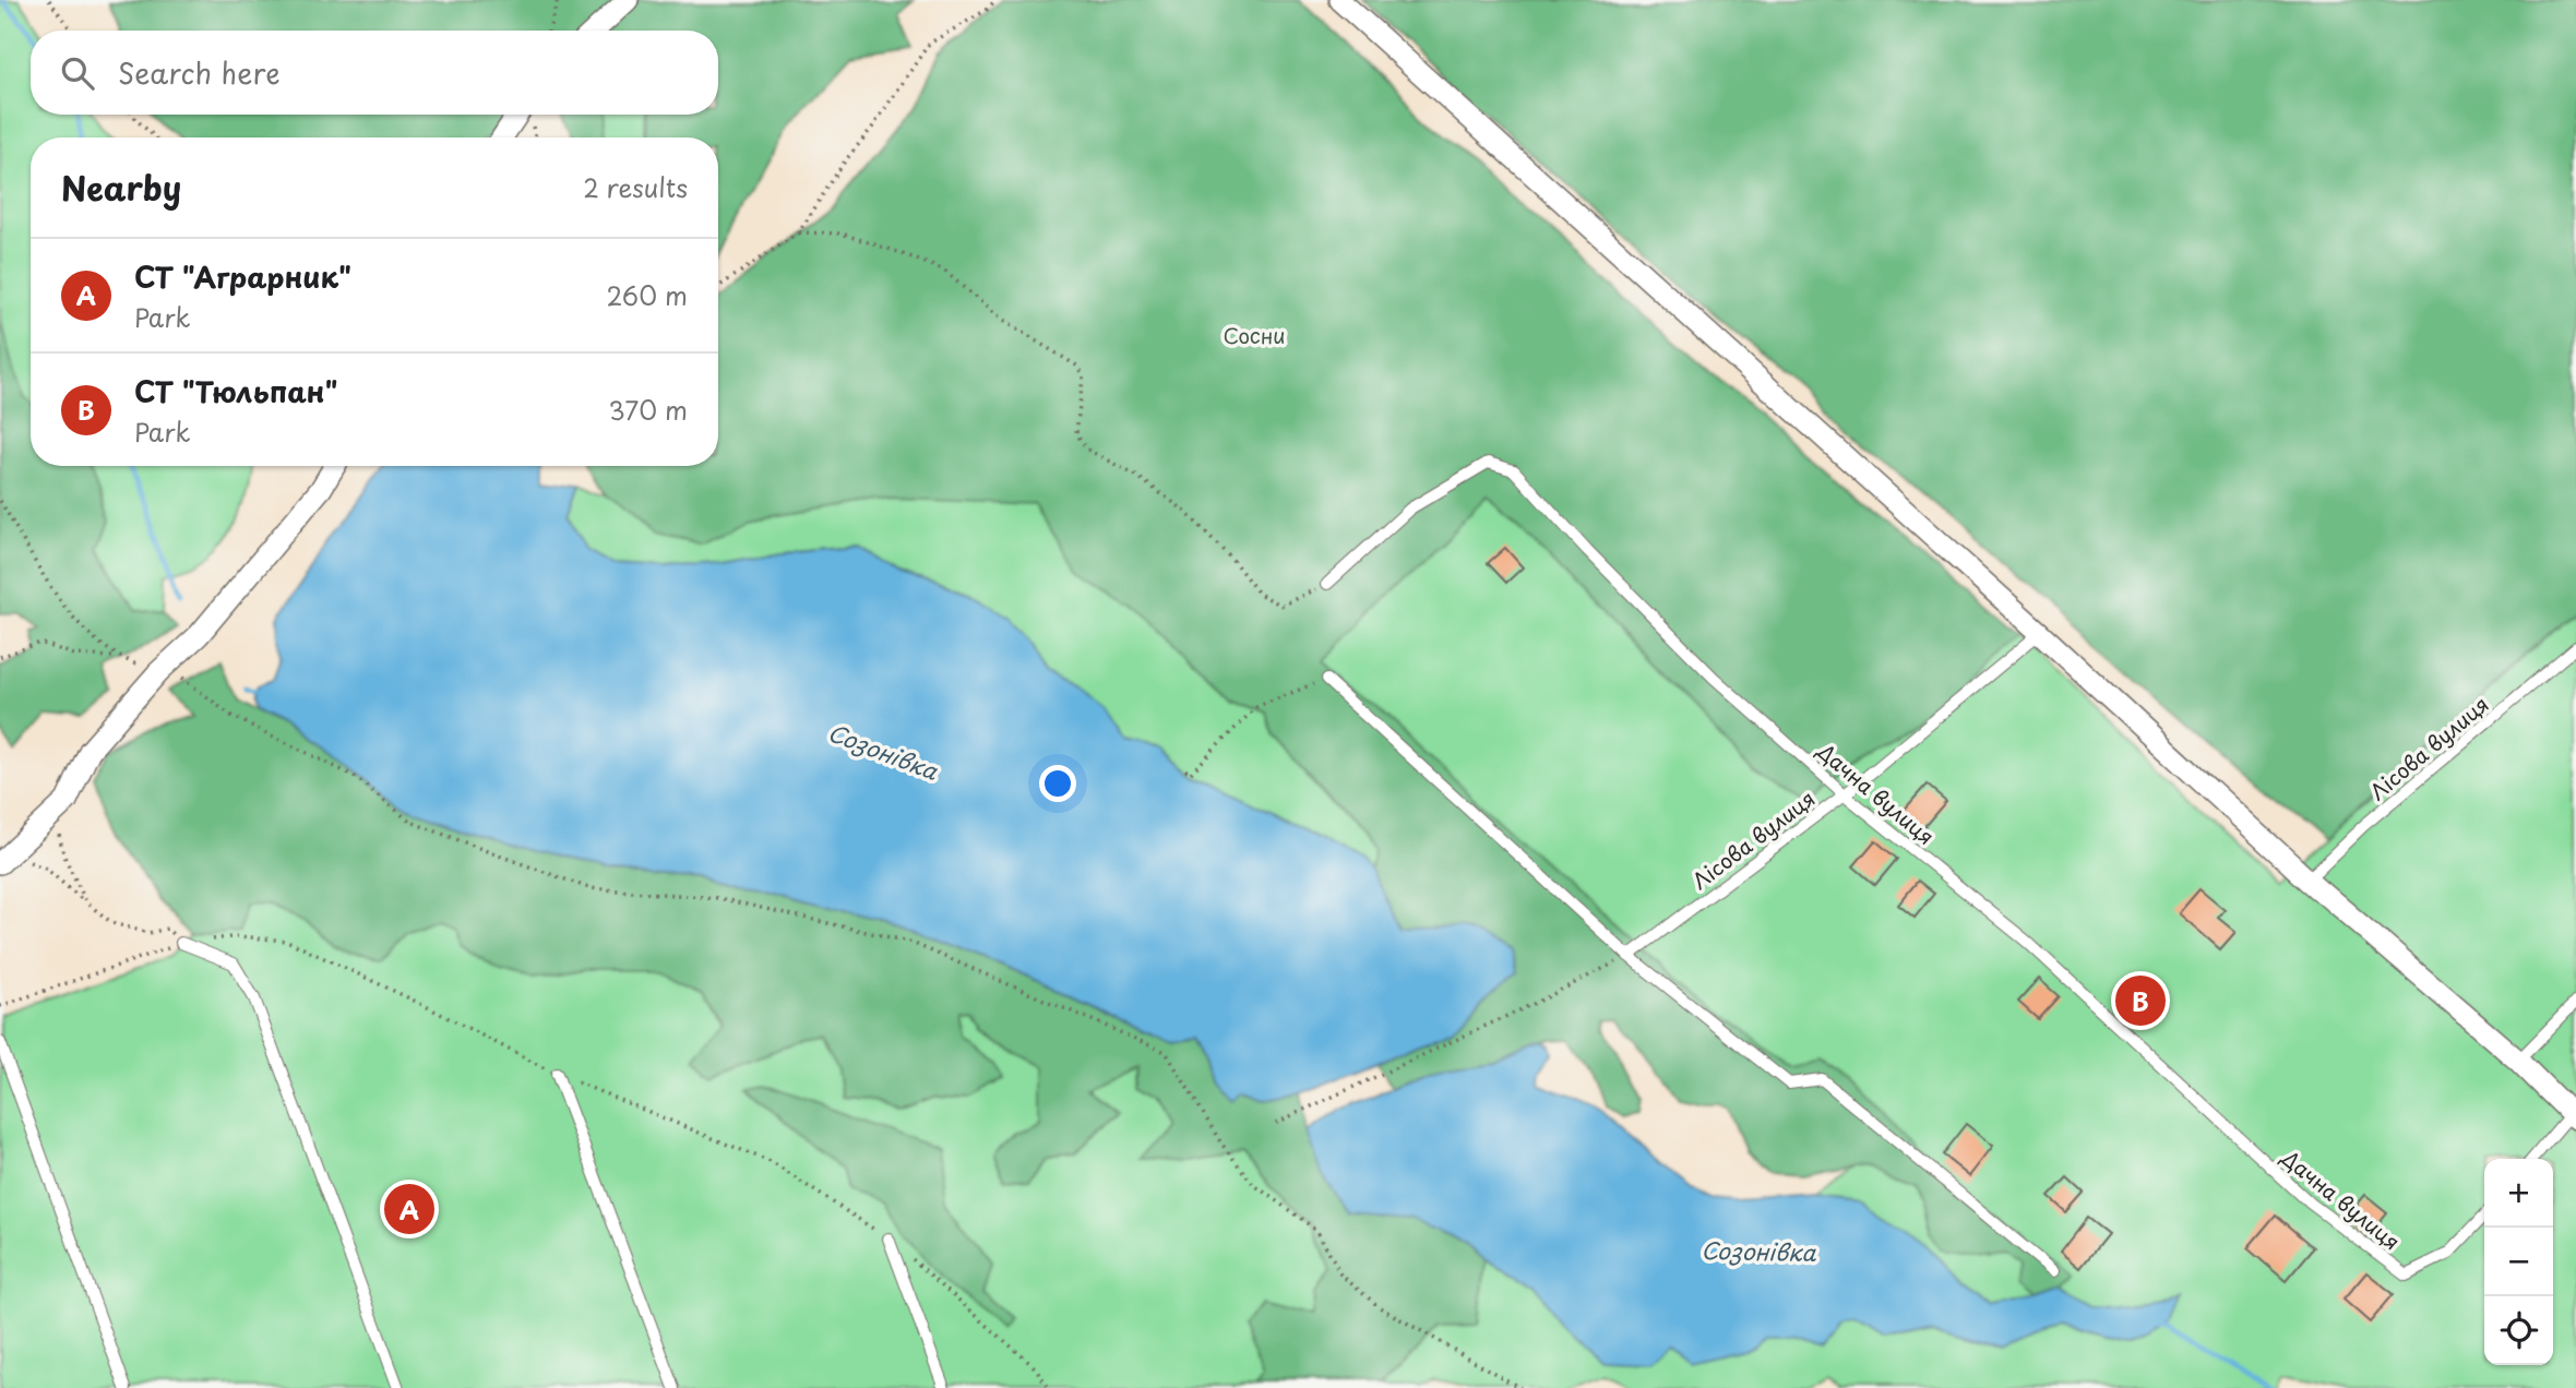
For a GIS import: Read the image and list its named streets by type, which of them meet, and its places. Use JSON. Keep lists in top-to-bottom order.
{
  "streets": {
    "lane": ["Лісова вулиця", "Дачна вулиця"]
  },
  "crossings": [
    ["Лісова вулиця", "Дачна вулиця"]
  ],
  "water": ["Созонівка"],
  "parks": ["Сосни"],
  "page": {
    "search": "Search here",
    "heading": ["Nearby", "2 results"],
    "list": [
      {
        "mark": "A",
        "name": "СТ \"Аграрник\"",
        "note": "Park",
        "value": "260 m"
      },
      {
        "mark": "B",
        "name": "СТ \"Тюльпан\"",
        "note": "Park",
        "value": "370 m"
      }
    ],
    "pins": ["B", "A"],
    "map_buttons": ["+", "−"]
  }
}
